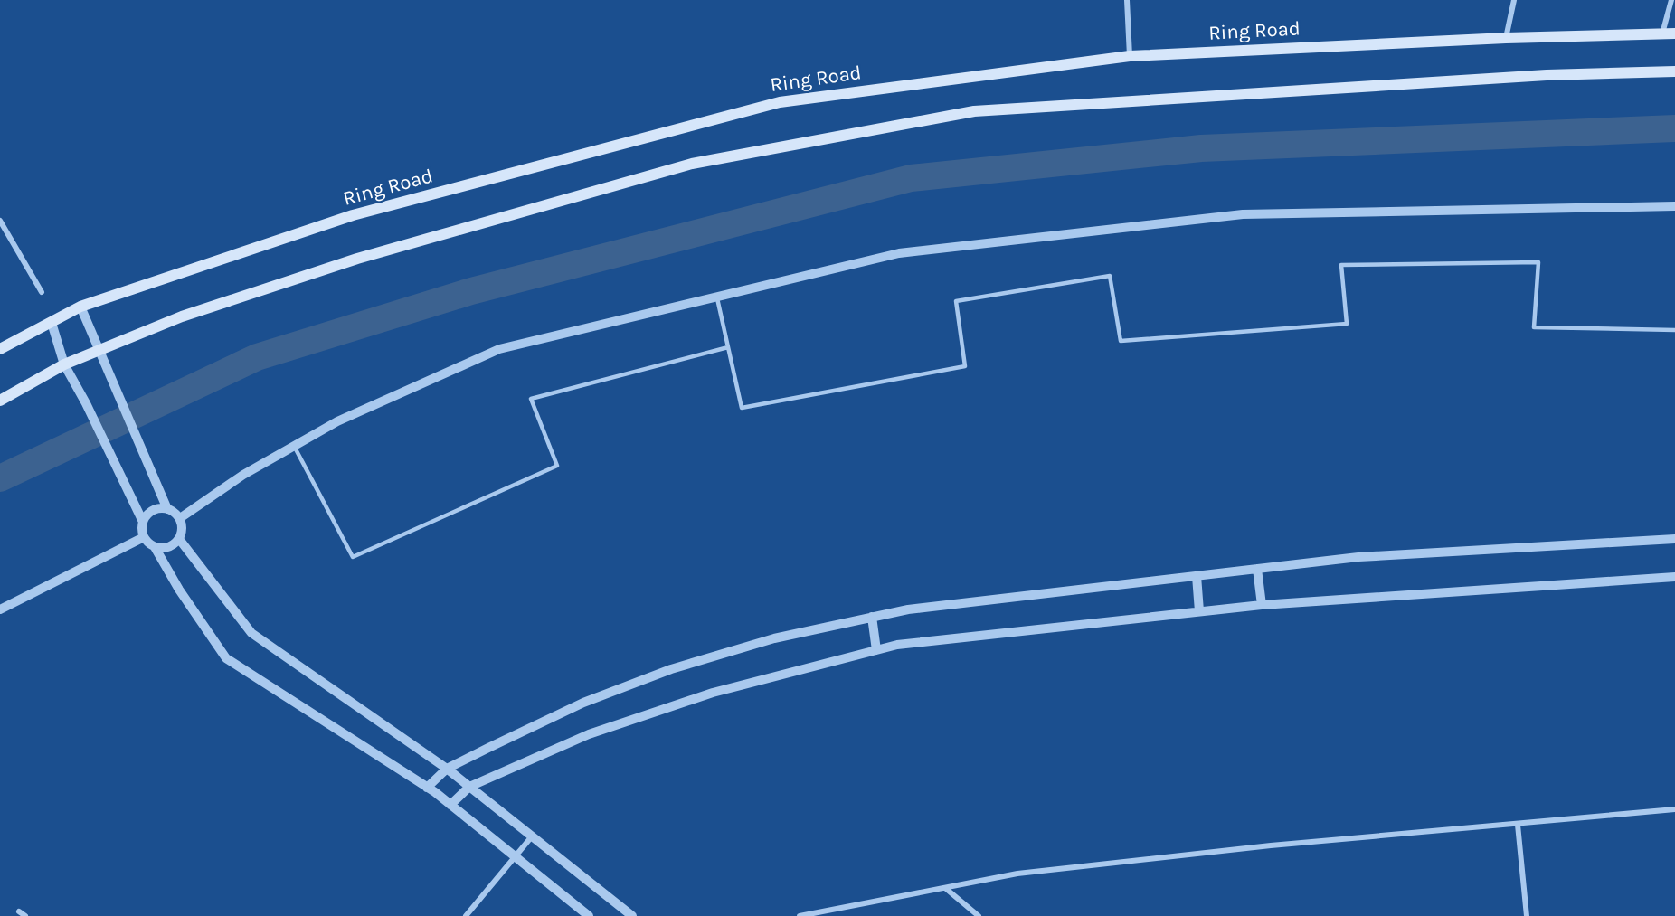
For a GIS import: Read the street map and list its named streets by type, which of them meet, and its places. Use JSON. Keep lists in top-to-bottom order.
{
  "streets": {
    "main road": ["Ring Road"]
  }
}
